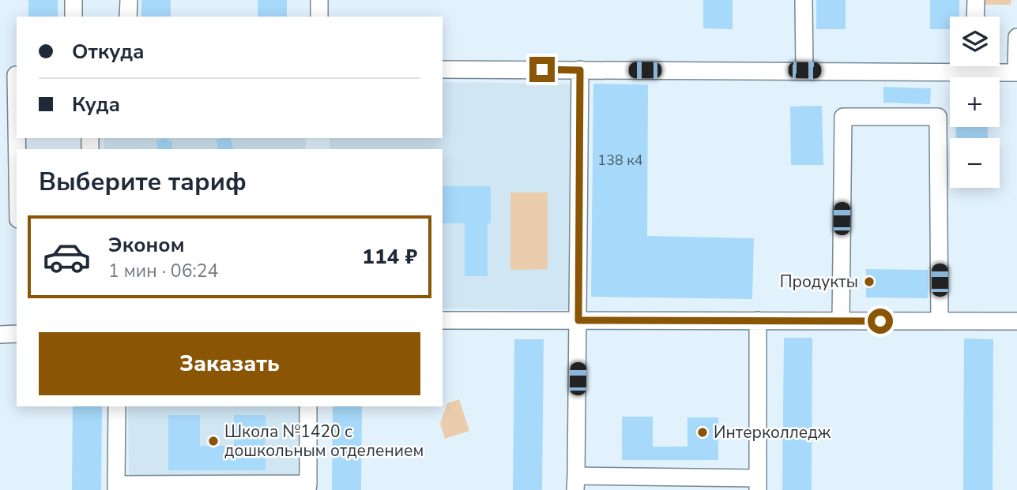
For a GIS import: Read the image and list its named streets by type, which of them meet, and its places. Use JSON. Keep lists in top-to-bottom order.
{
  "places": ["Продукты", "Интерколледж", "Школа №1420 с дошкольным отделением"],
  "house_numbers": ["138 к4"],
  "page": {
    "map_buttons": ["+", "−"],
    "banner": ["Откуда", "Куда"],
    "heading": "Выберите тариф",
    "list": [
      {
        "name": "Эконом",
        "note": "1 мин · 06:24",
        "value": "114 ₽"
      }
    ],
    "buttons": "Заказать"
  }
}
